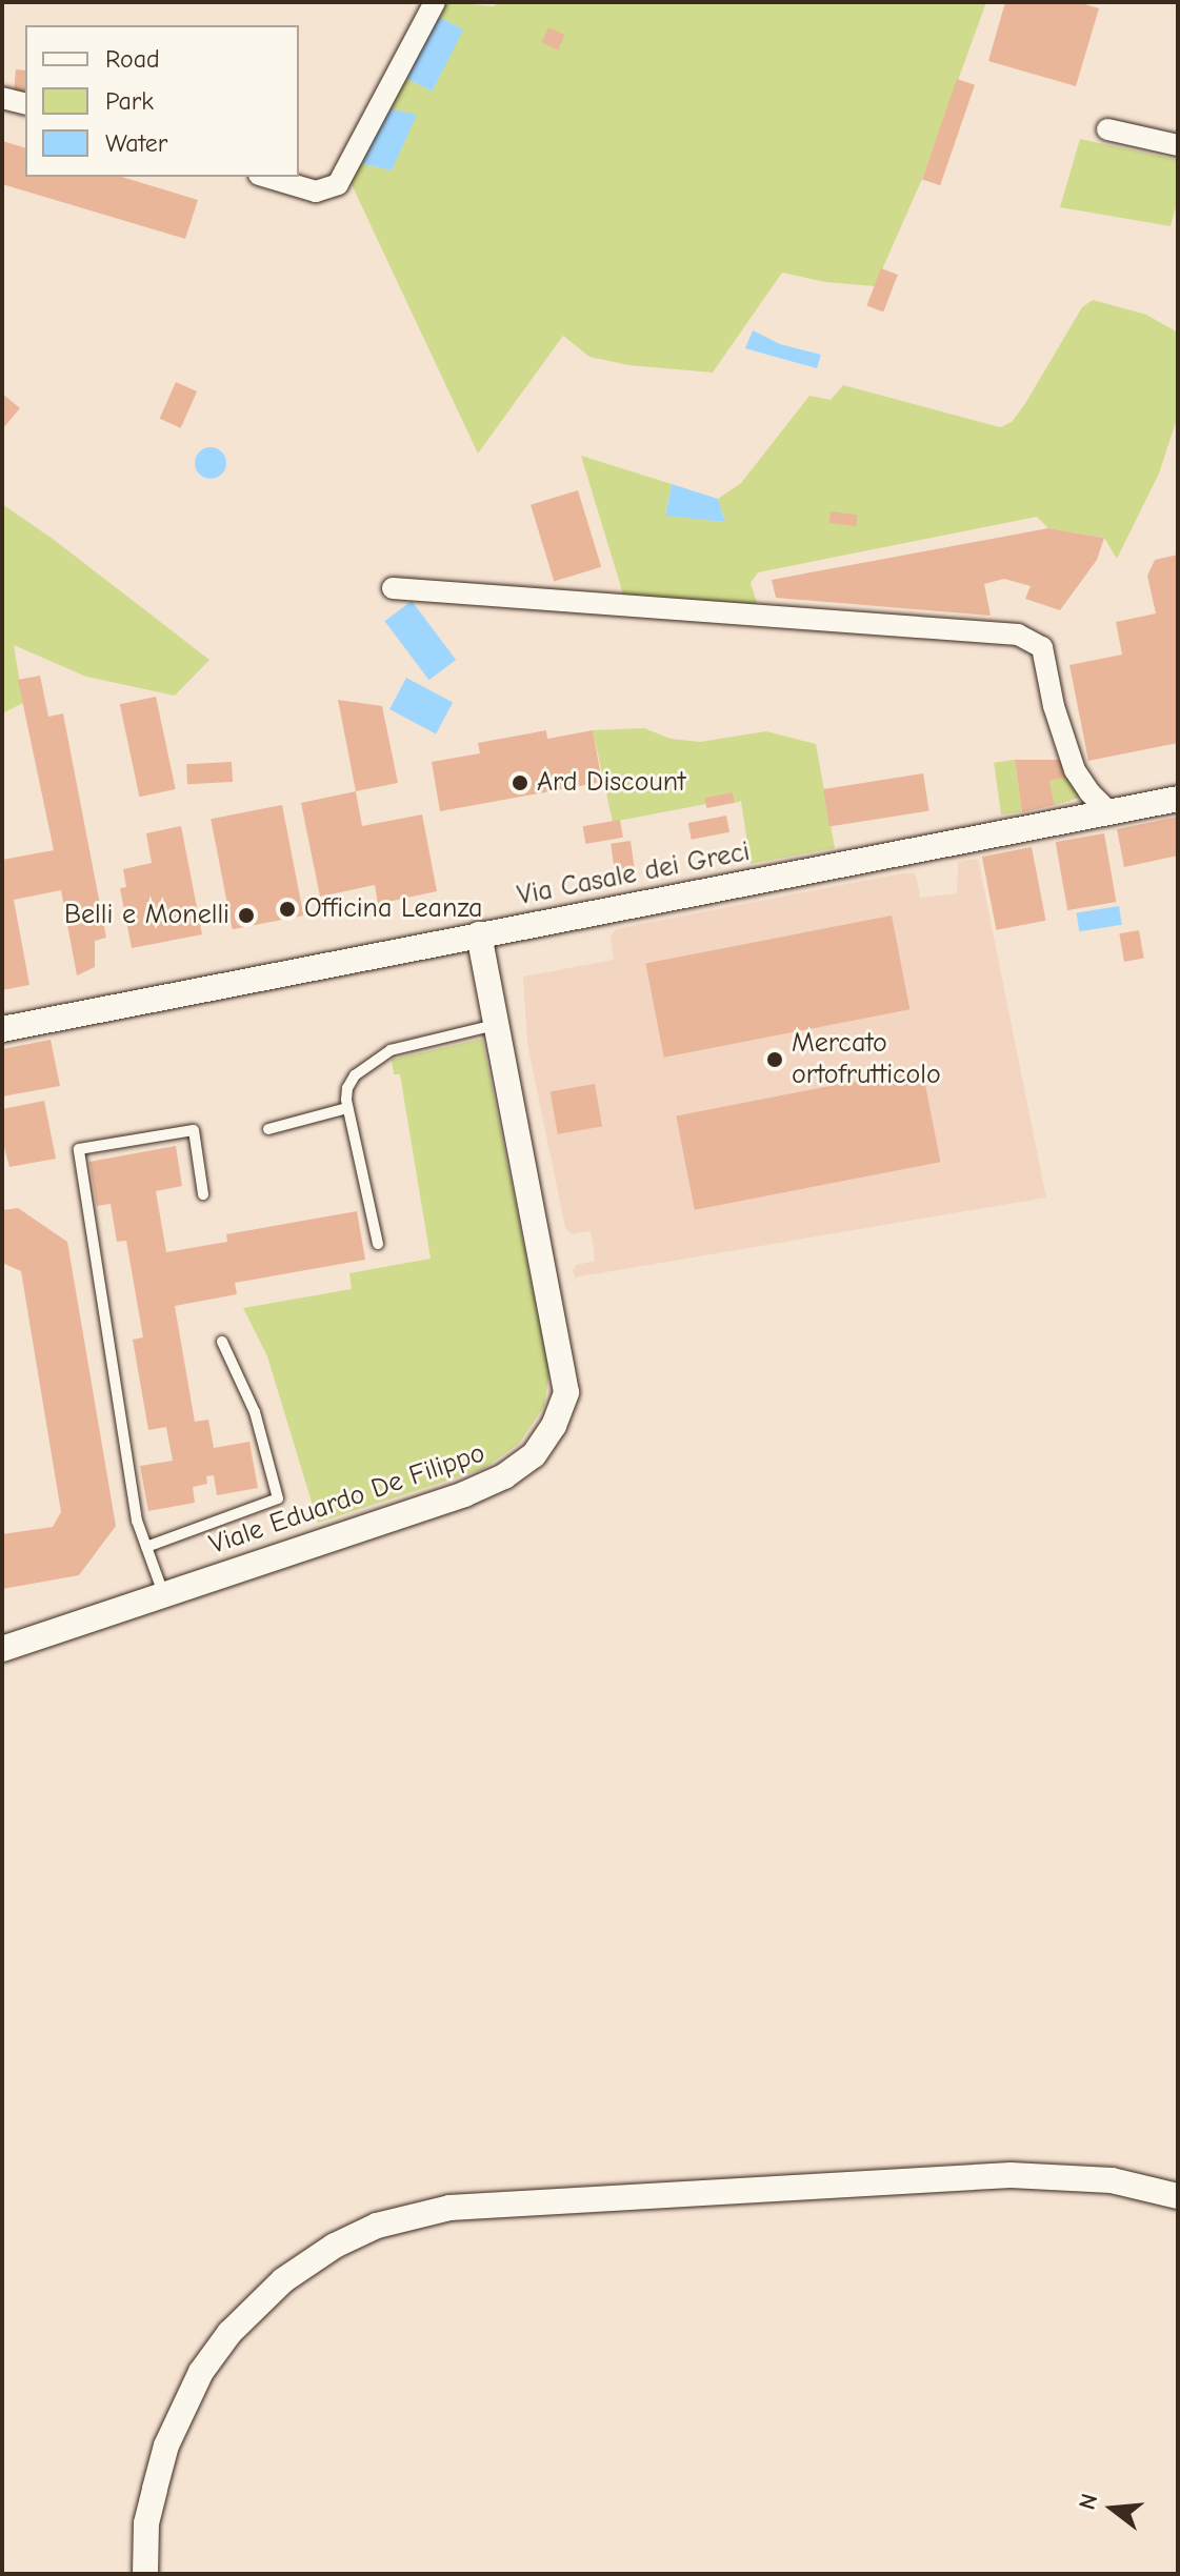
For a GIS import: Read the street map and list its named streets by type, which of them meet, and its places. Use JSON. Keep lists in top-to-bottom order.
{
  "streets": {
    "street": ["Via Casale dei Greci", "Viale Eduardo De Filippo"]
  },
  "crossings": [
    ["Via Casale dei Greci", "Viale Eduardo De Filippo"]
  ],
  "places": [
    "Ard Discount",
    "Officina Leanza",
    "Belli e Monelli",
    "Mercato ortofrutticolo"
  ],
  "legend": ["Road", "Park", "Water"],
  "north": "left"
}
